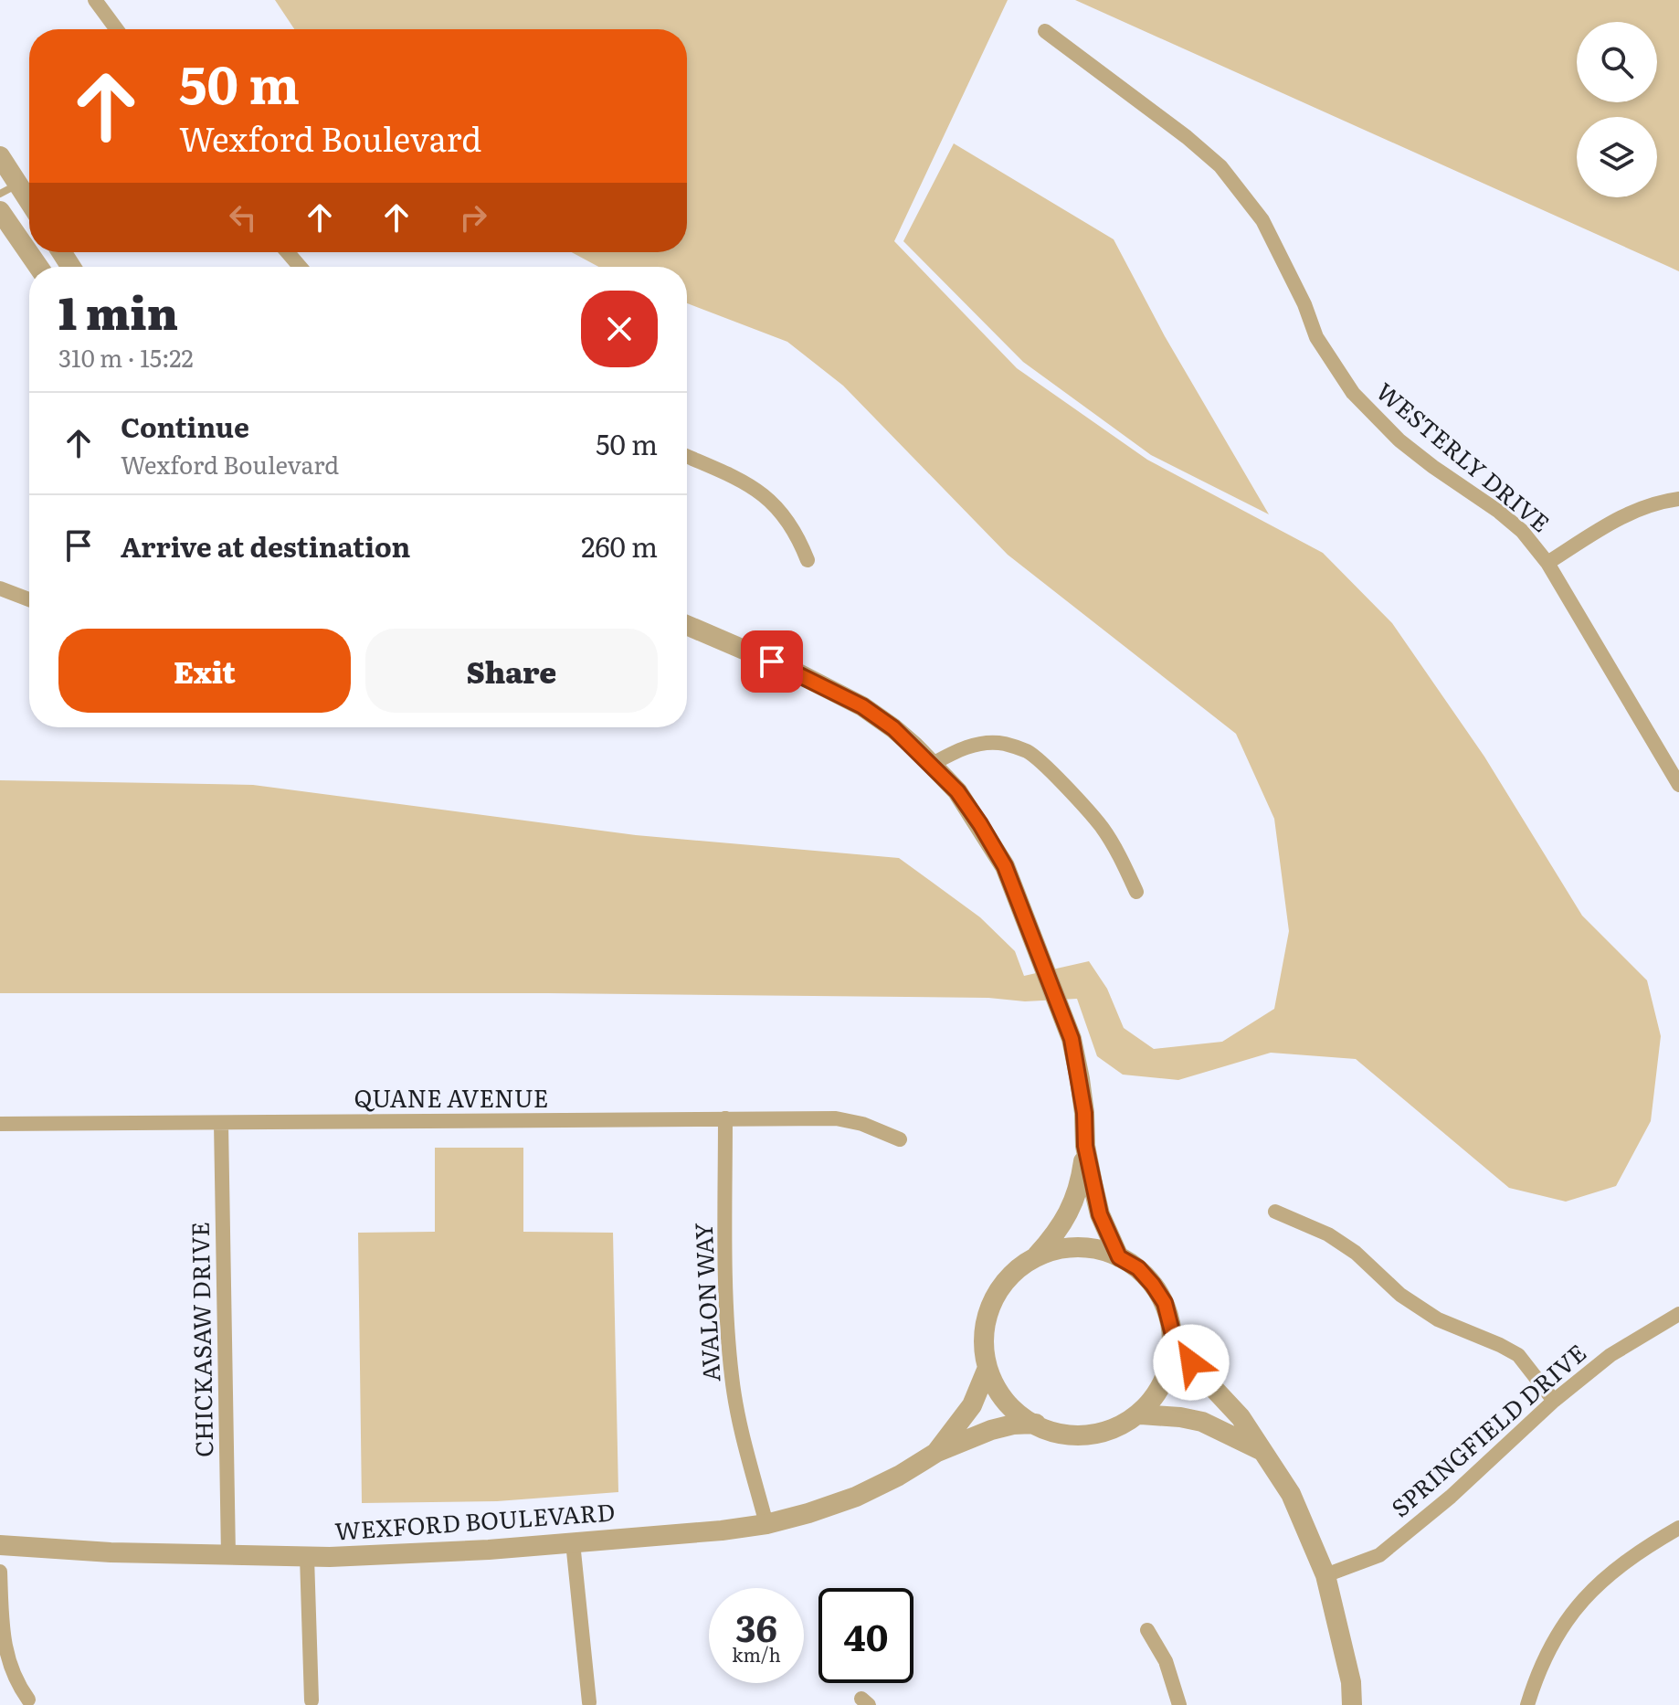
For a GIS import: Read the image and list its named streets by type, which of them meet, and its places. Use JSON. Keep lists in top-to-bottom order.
{
  "streets": {
    "street": [
      "WESTERLY DRIVE",
      "QUANE AVENUE",
      "AVALON WAY",
      "CHICKASAW DRIVE",
      "SPRINGFIELD DRIVE",
      "WEXFORD BOULEVARD"
    ]
  },
  "crossings": [
    ["QUANE AVENUE", "AVALON WAY"],
    ["QUANE AVENUE", "CHICKASAW DRIVE"],
    ["AVALON WAY", "WEXFORD BOULEVARD"],
    ["CHICKASAW DRIVE", "WEXFORD BOULEVARD"]
  ],
  "page": {
    "turn": ["50 m", "Wexford Boulevard"],
    "heading": ["1 min", "310 m · 15:22"],
    "list": [
      {
        "name": "Continue",
        "note": "Wexford Boulevard",
        "value": "50 m"
      },
      {
        "name": "Arrive at destination",
        "value": "260 m"
      }
    ],
    "buttons": ["Exit", "Share"],
    "speed": "36 km/h",
    "limit": "40"
  }
}
